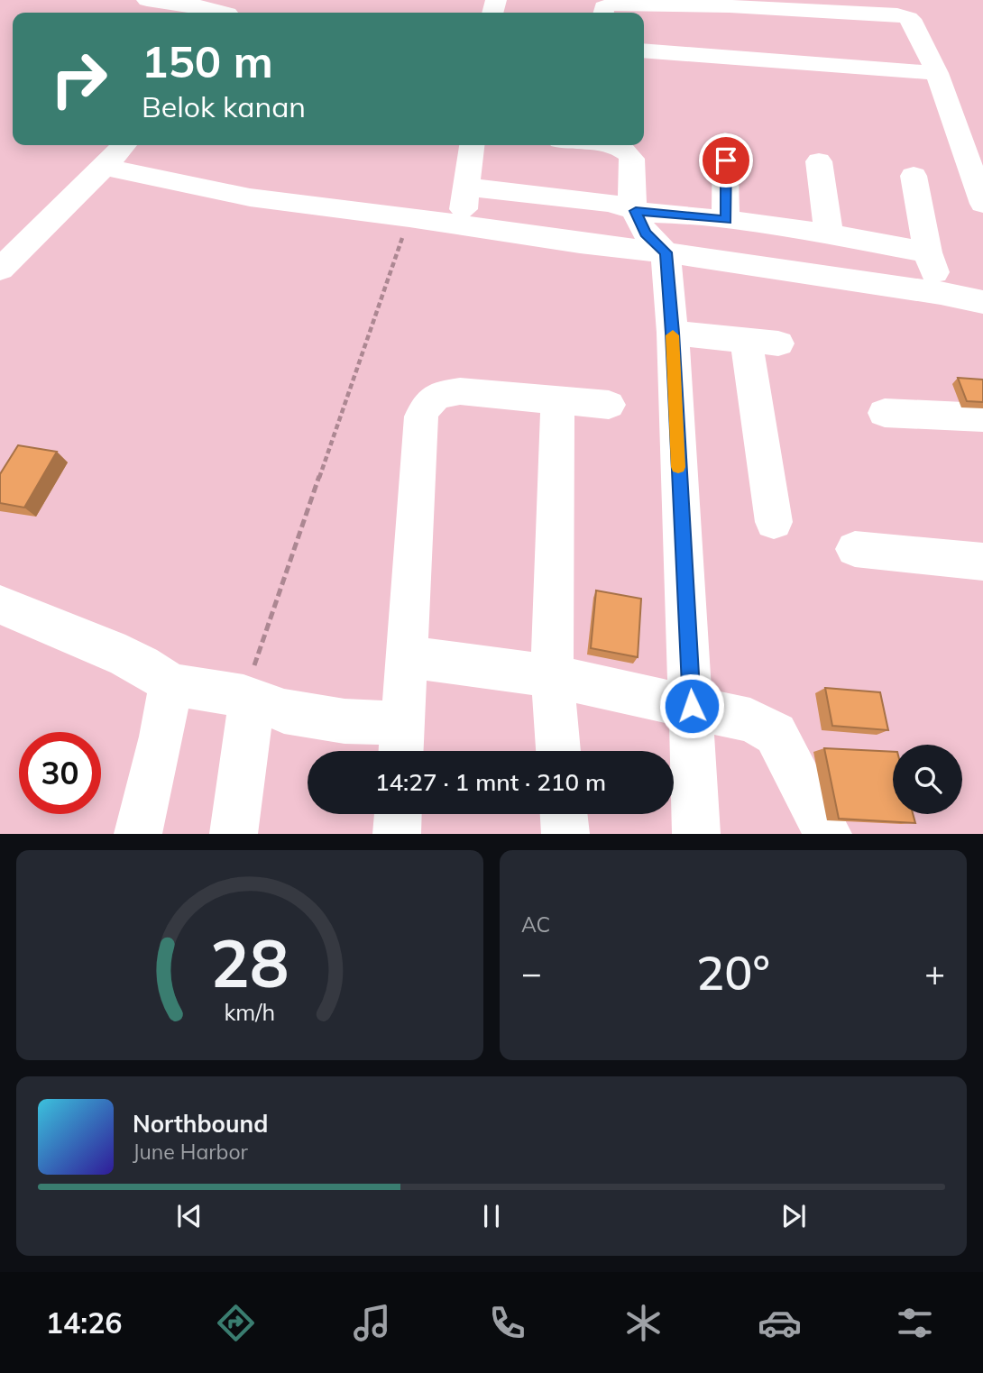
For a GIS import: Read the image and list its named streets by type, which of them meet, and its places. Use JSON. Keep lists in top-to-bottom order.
{
  "page": {
    "turn": ["150 m", "Belok kanan"],
    "limit": "30",
    "trip": "14:27 · 1 mnt · 210 m",
    "tile": "AC",
    "heat": ["−", "20°", "+"],
    "song": ["Northbound", "June Harbor"],
    "tabs": "14:26",
    "gauge": ["28", "km/h"]
  }
}
